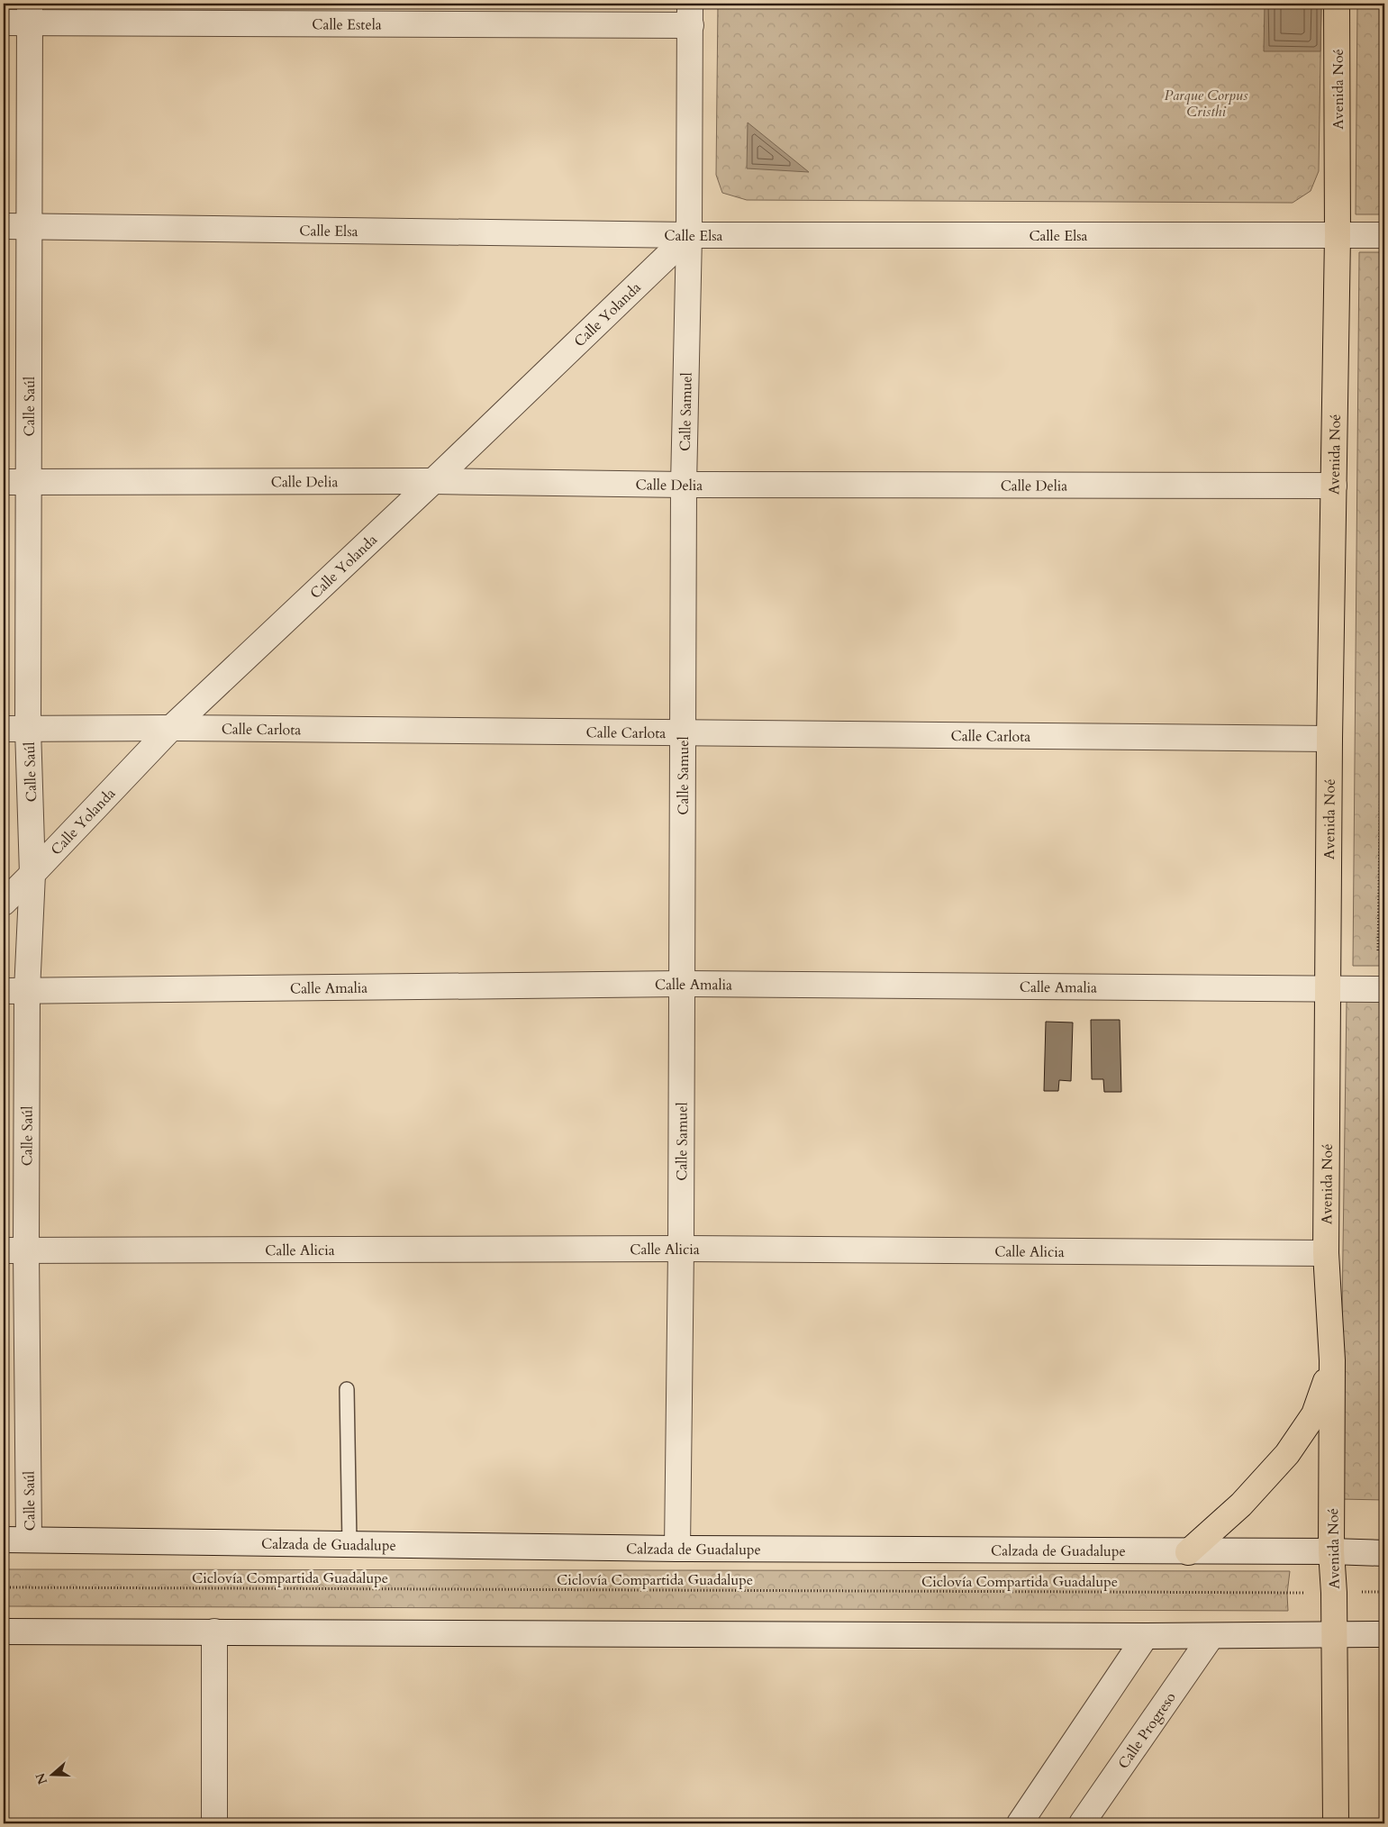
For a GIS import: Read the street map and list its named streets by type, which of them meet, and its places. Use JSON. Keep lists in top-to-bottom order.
{
  "streets": {
    "main road": ["Avenida Noé"],
    "street": [
      "Calle Estela",
      "Calle Elsa",
      "Calle Yolanda",
      "Calle Saúl",
      "Calle Samuel",
      "Calle Delia",
      "Calle Carlota",
      "Calle Amalia",
      "Calle Alicia",
      "Calzada de Guadalupe",
      "Calle Progreso"
    ],
    "path": ["Ciclovía Compartida Guadalupe"]
  },
  "crossings": [
    ["Calle Estela", "Calle Saúl"],
    ["Calle Estela", "Calle Samuel"],
    ["Avenida Noé", "Calle Elsa"],
    ["Avenida Noé", "Calle Delia"],
    ["Avenida Noé", "Calle Carlota"],
    ["Avenida Noé", "Calle Amalia"],
    ["Avenida Noé", "Calle Alicia"],
    ["Avenida Noé", "Calzada de Guadalupe"],
    ["Calle Elsa", "Calle Yolanda"],
    ["Calle Elsa", "Calle Saúl"],
    ["Calle Elsa", "Calle Samuel"],
    ["Calle Yolanda", "Calle Saúl"],
    ["Calle Yolanda", "Calle Samuel"],
    ["Calle Yolanda", "Calle Delia"],
    ["Calle Yolanda", "Calle Carlota"],
    ["Calle Saúl", "Calle Delia"],
    ["Calle Saúl", "Calle Carlota"],
    ["Calle Saúl", "Calle Amalia"],
    ["Calle Saúl", "Calle Alicia"],
    ["Calle Saúl", "Calzada de Guadalupe"],
    ["Calle Samuel", "Calle Delia"],
    ["Calle Samuel", "Calle Carlota"],
    ["Calle Samuel", "Calle Amalia"],
    ["Calle Samuel", "Calle Alicia"],
    ["Calle Samuel", "Calzada de Guadalupe"]
  ],
  "parks": ["Parque Corpus Cristhi"],
  "north": "left"
}
